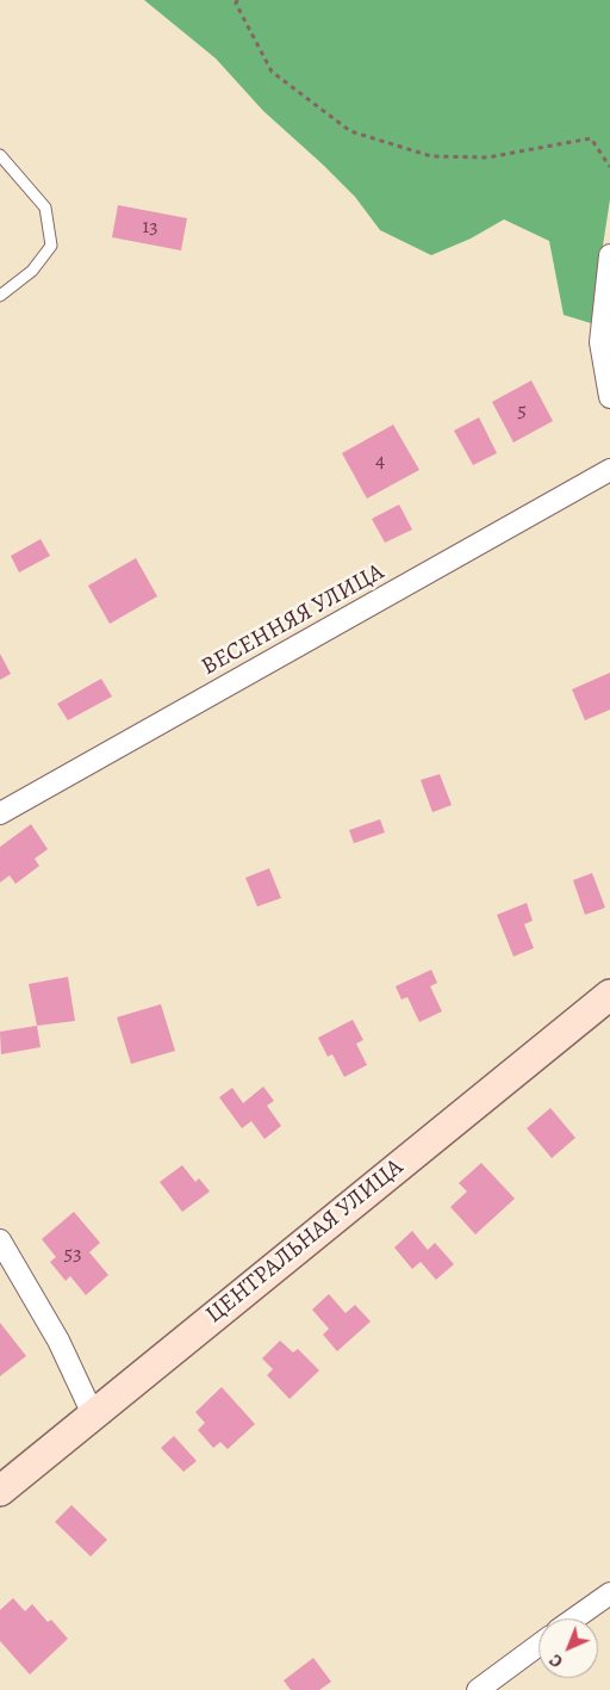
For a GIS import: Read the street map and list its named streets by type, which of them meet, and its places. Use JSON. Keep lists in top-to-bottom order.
{
  "streets": {
    "main road": ["ЦЕНТРАЛЬНАЯ УЛИЦА"],
    "street": ["ВЕСЕННЯЯ УЛИЦА"]
  },
  "house_numbers": [
    "13",
    "5",
    "4",
    "53"
  ],
  "north": "bottom left"
}
